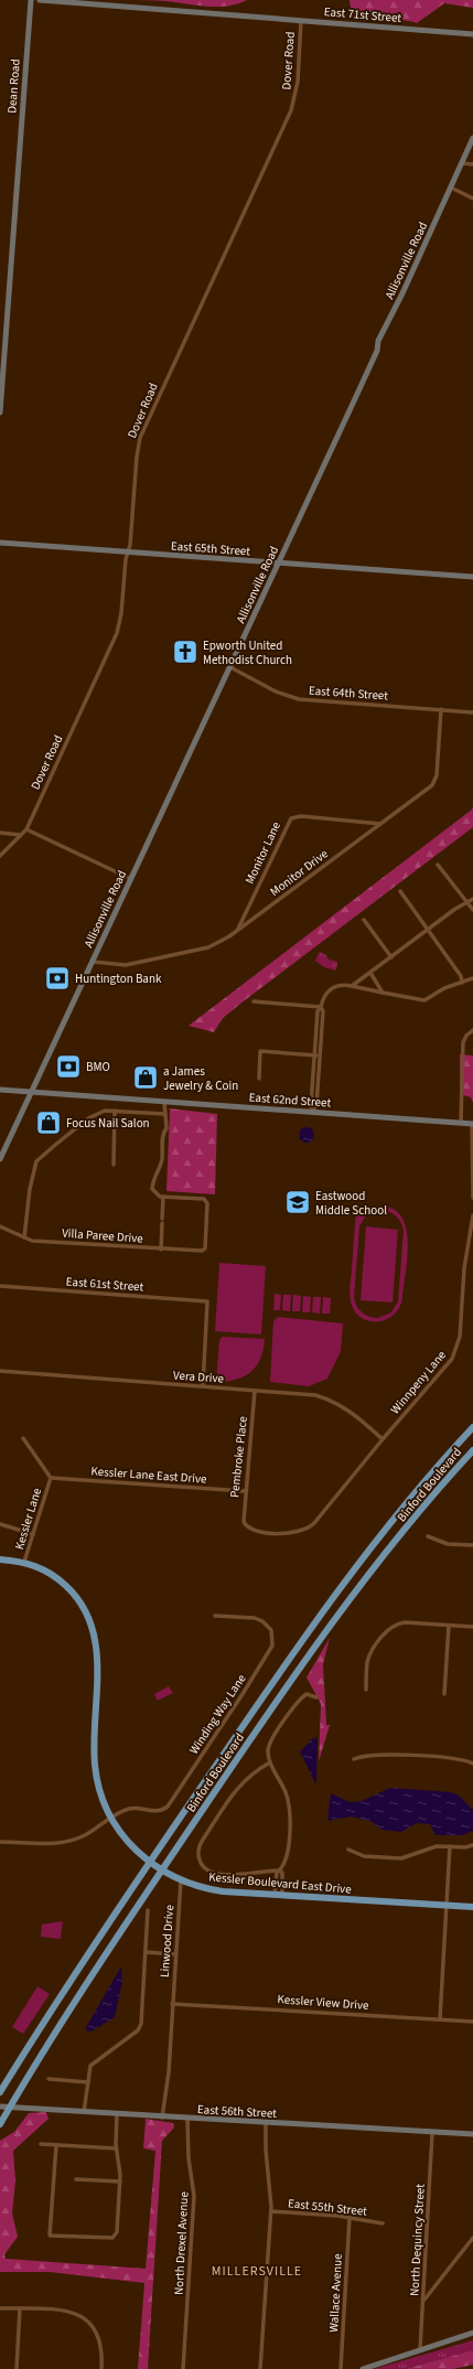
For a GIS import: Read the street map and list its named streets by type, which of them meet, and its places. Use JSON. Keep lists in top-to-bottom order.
{
  "streets": {
    "main road": ["Binford Boulevard", "Kessler Boulevard East Drive"],
    "street": [
      "East 71st Street",
      "Dover Road",
      "Dean Road",
      "Allisonville Road",
      "East 65th Street",
      "East 64th Street",
      "Monitor Lane",
      "Monitor Drive",
      "East 62nd Street",
      "Villa Paree Drive",
      "East 61st Street",
      "Vera Drive",
      "Winnpeny Lane",
      "Pembroke Place",
      "Kessler Lane East Drive",
      "Kessler Lane",
      "Winding Way Lane",
      "Linwood Drive",
      "Kessler View Drive",
      "East 56th Street",
      "East 55th Street",
      "North Dequincy Street",
      "North Drexel Avenue",
      "Wallace Avenue"
    ]
  },
  "crossings": [
    ["East 71st Street", "Dover Road"],
    ["Dover Road", "East 65th Street"],
    ["Allisonville Road", "East 65th Street"],
    ["Allisonville Road", "East 64th Street"],
    ["Allisonville Road", "Monitor Drive"],
    ["Allisonville Road", "East 62nd Street"],
    ["East 64th Street", "Monitor Drive"],
    ["Monitor Lane", "Monitor Drive"],
    ["East 61st Street", "Vera Drive"],
    ["Vera Drive", "Winnpeny Lane"],
    ["Vera Drive", "Pembroke Place"],
    ["Winnpeny Lane", "Pembroke Place"],
    ["Pembroke Place", "Kessler Lane East Drive"],
    ["Kessler Lane East Drive", "Kessler Lane"],
    ["Binford Boulevard", "Kessler Boulevard East Drive"],
    ["Binford Boulevard", "East 56th Street"],
    ["Kessler Lane", "Kessler Boulevard East Drive"],
    ["Winding Way Lane", "Kessler Boulevard East Drive"],
    ["Kessler Boulevard East Drive", "Linwood Drive"],
    ["Linwood Drive", "Kessler View Drive"],
    ["Linwood Drive", "East 56th Street"],
    ["East 56th Street", "North Dequincy Street"],
    ["East 56th Street", "North Drexel Avenue"],
    ["East 55th Street", "Wallace Avenue"]
  ],
  "districts": ["MILLERSVILLE"],
  "places": {
    "church": ["Epworth United Methodist Church"],
    "bank": ["Huntington Bank", "BMO"],
    "shop": ["a James Jewelry & Coin", "Focus Nail Salon"],
    "school or university": ["Eastwood Middle School"]
  }
}
